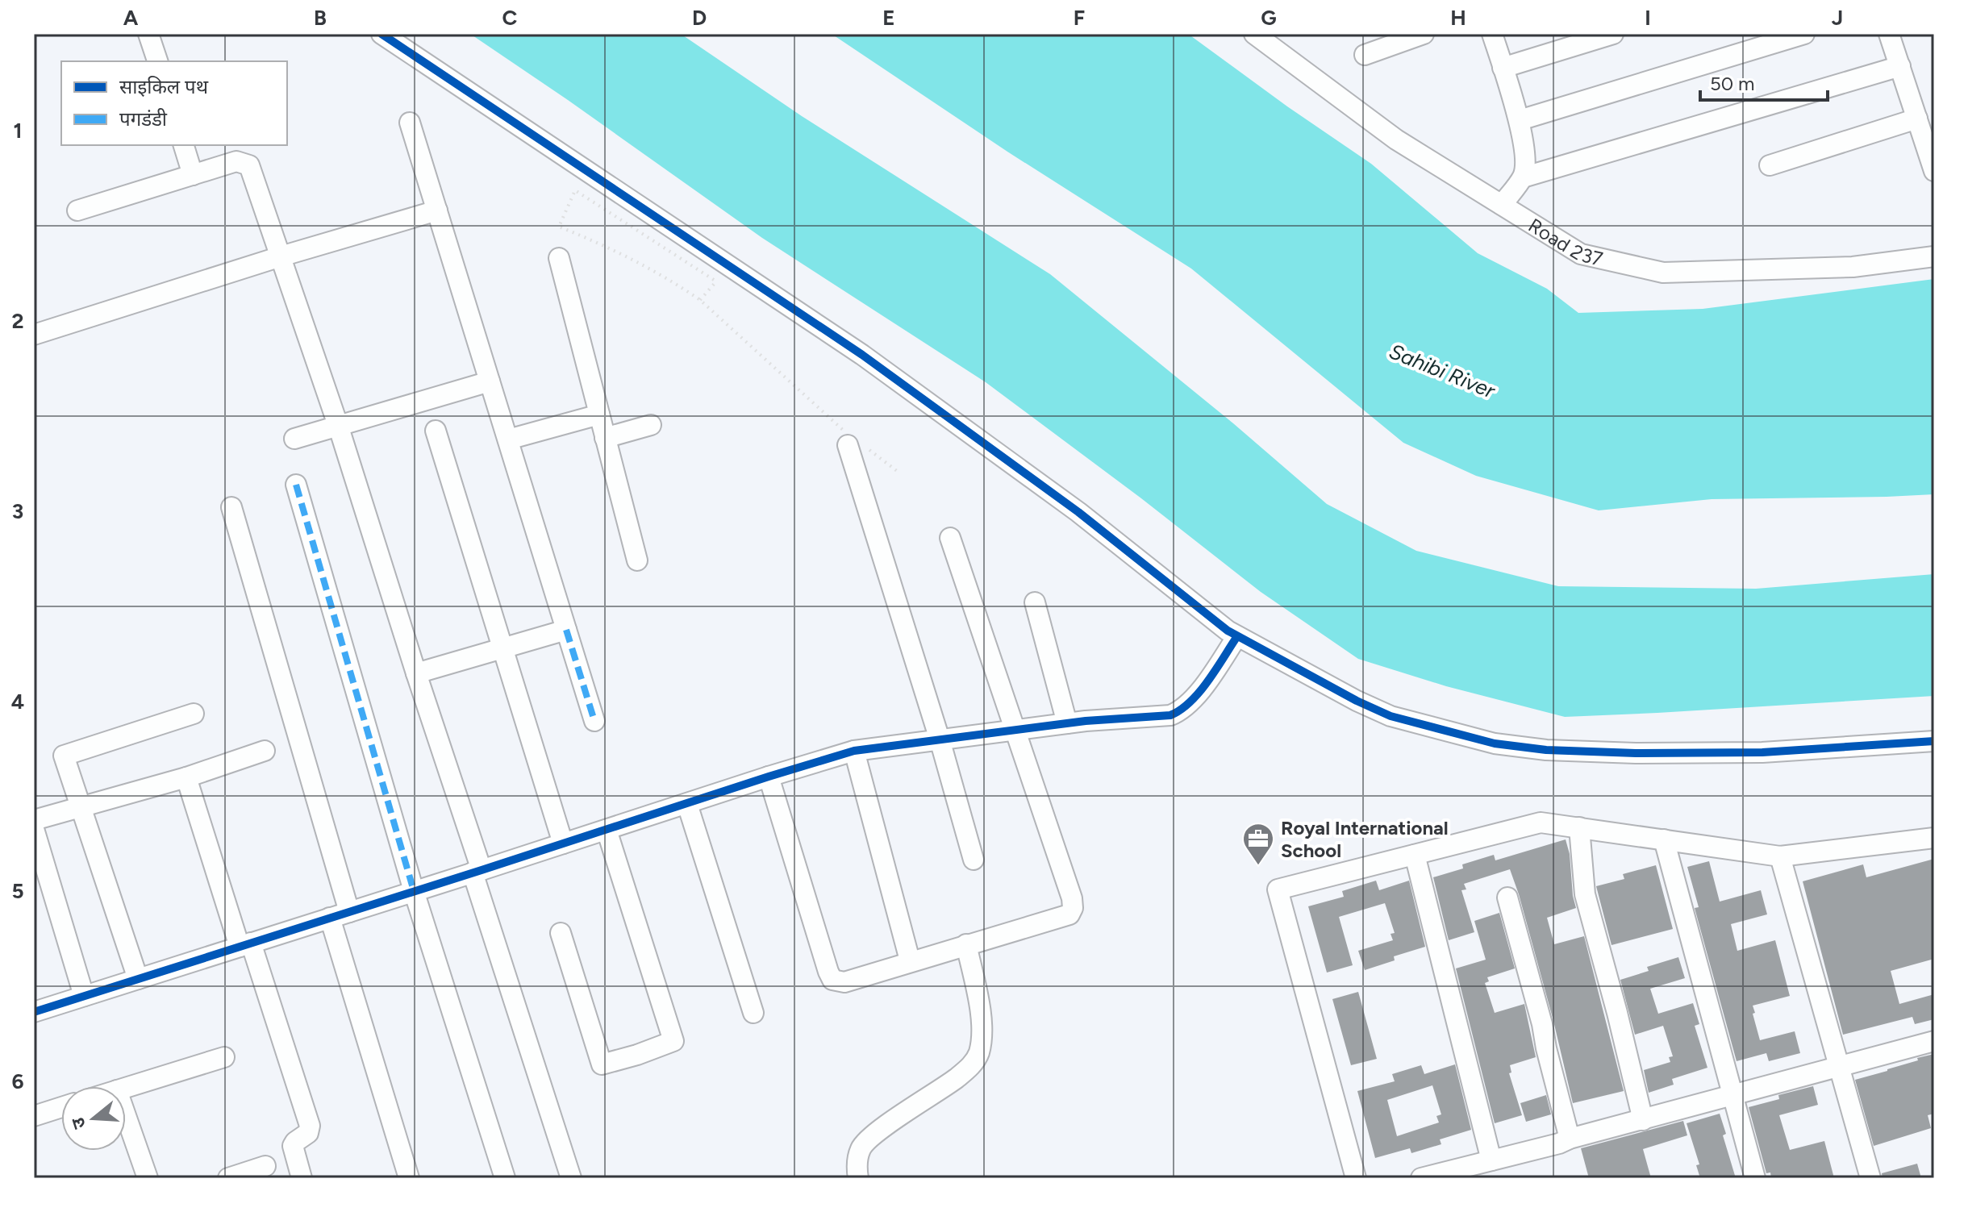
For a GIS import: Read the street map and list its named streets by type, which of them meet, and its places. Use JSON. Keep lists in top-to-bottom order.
{
  "streets": {
    "street": ["Road 237"]
  },
  "water": ["Sahibi River"],
  "places": {
    "office": ["Royal International School"]
  },
  "legend": ["साइकिल पथ", "पगडंडी"],
  "scale_bar": "50 m",
  "north": "left",
  "grid": {
    "columns": [
      "A",
      "B",
      "C",
      "D",
      "E",
      "F",
      "G",
      "H",
      "I",
      "J"
    ],
    "rows": [
      "1",
      "2",
      "3",
      "4",
      "5",
      "6"
    ]
  }
}
